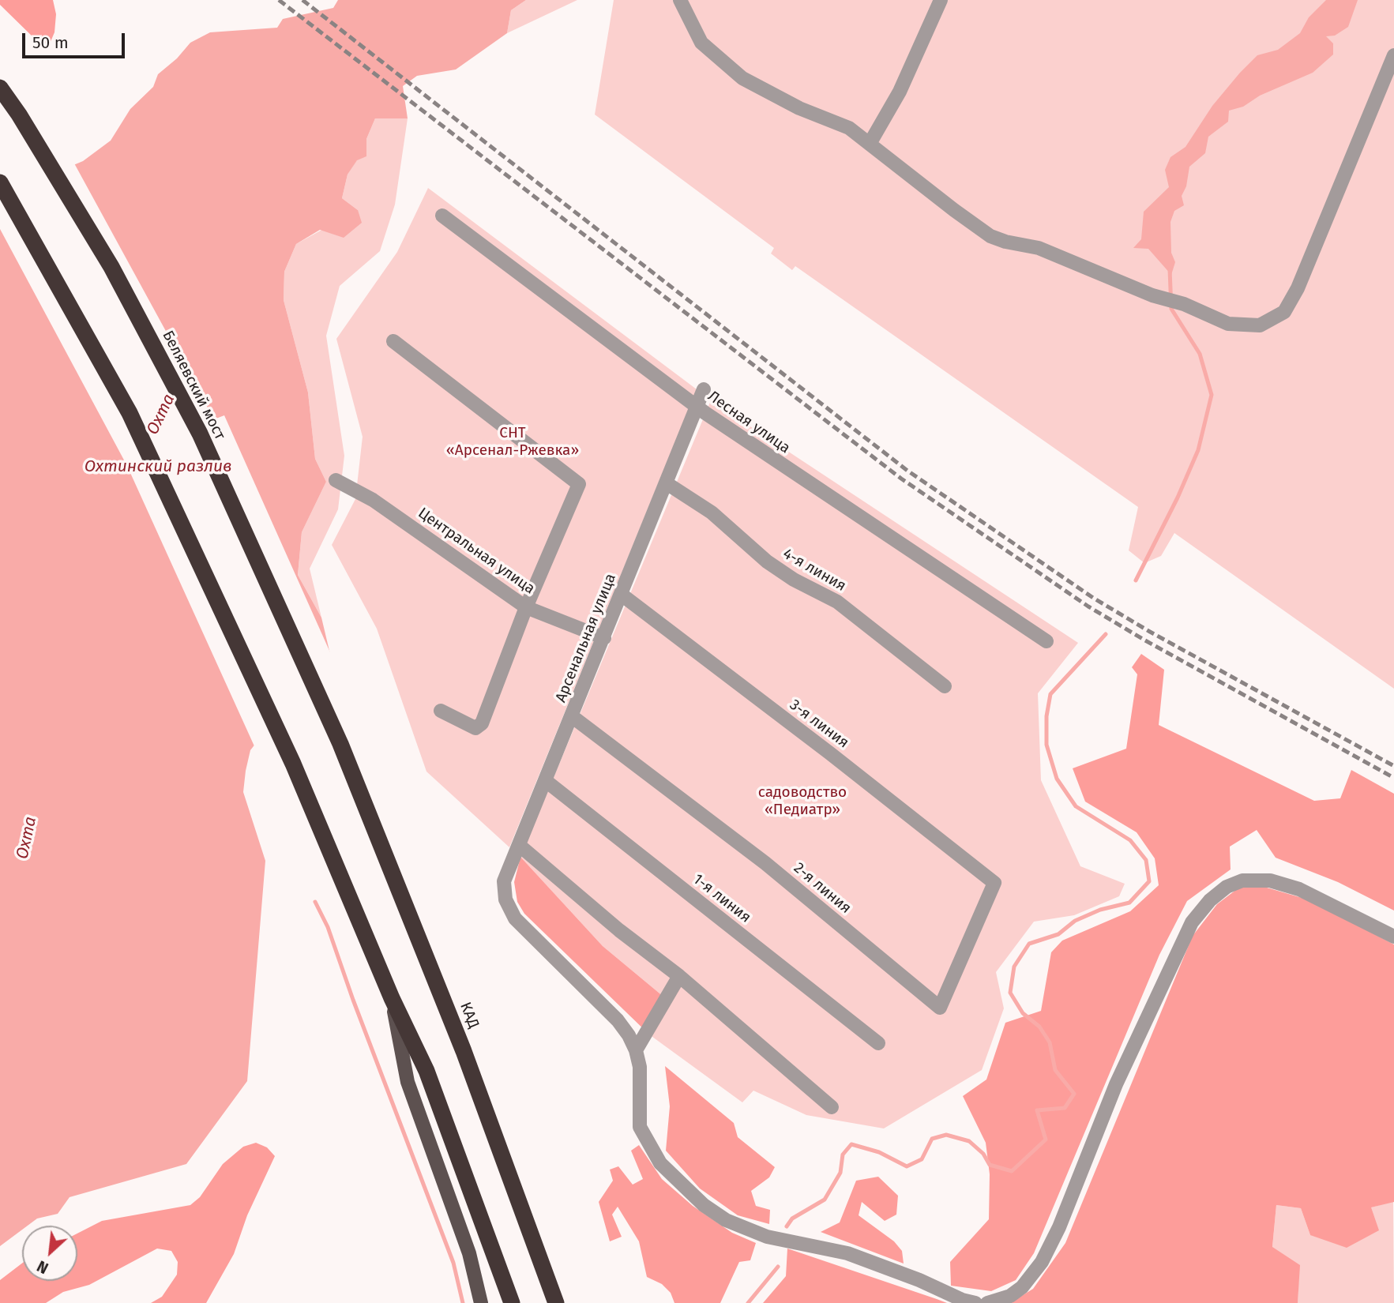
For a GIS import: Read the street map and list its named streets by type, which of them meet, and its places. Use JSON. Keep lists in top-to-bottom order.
{
  "streets": {
    "highway": ["Беляевский мост", "КАД"],
    "street": [
      "Лесная улица",
      "Центральная улица",
      "4-я линия",
      "Арсенальная улица",
      "3-я линия",
      "2-я линия",
      "1-я линия"
    ]
  },
  "crossings": [
    ["Беляевский мост", "КАД"],
    ["Лесная улица", "Арсенальная улица"],
    ["Центральная улица", "Арсенальная улица"],
    ["4-я линия", "Арсенальная улица"],
    ["Арсенальная улица", "3-я линия"],
    ["Арсенальная улица", "2-я линия"],
    ["Арсенальная улица", "1-я линия"],
    ["3-я линия", "2-я линия"]
  ],
  "water": ["Охта", "Охтинский разлив"],
  "parks": ["СНТ «Арсенал-Ржевка»", "садоводство «Педиатр»"],
  "scale_bar": "50 m",
  "north": "bottom left"
}
